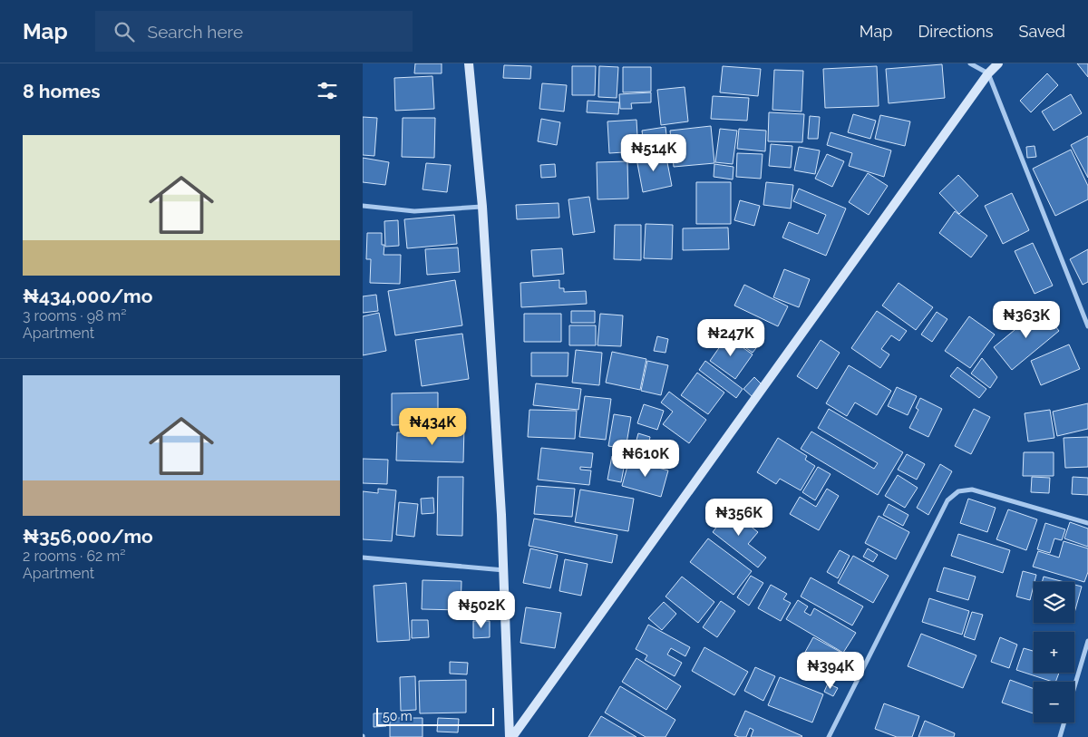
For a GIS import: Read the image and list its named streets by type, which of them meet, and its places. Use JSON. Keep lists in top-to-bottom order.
{
  "scale_bar": "50 m",
  "page": {
    "header": "Map",
    "search": "Search here",
    "nav": ["Map", "Directions", "Saved"],
    "heading": "8 homes",
    "list": [
      {
        "name": "₦434,000/mo",
        "note": "3 rooms · 98 m² · Apartment"
      },
      {
        "name": "₦356,000/mo",
        "note": "2 rooms · 62 m² · Apartment"
      }
    ],
    "price": [
      "₦514K",
      "₦363K",
      "₦247K",
      "₦434K",
      "₦610K",
      "₦356K",
      "₦502K",
      "₦394K"
    ],
    "map_buttons": ["+", "−"],
    "scale": "50 m"
  }
}
